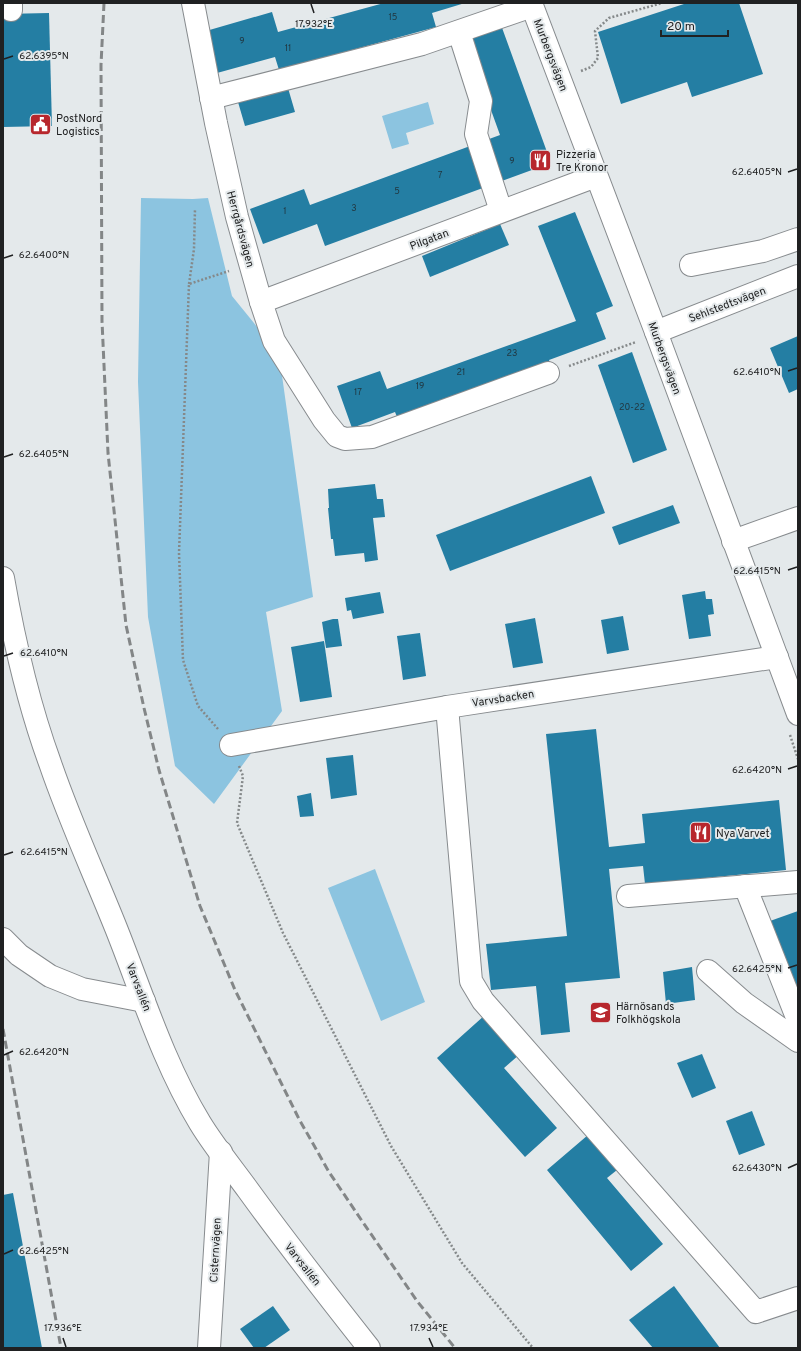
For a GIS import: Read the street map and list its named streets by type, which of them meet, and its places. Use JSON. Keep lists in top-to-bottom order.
{
  "streets": {
    "street": [
      "Murbergsvägen",
      "Herrgårdsvägen",
      "Pilgatan",
      "Sehlstedtsvägen",
      "Varvsbacken",
      "Varvsallén",
      "Cisternvägen"
    ]
  },
  "crossings": [
    ["Murbergsvägen", "Pilgatan"],
    ["Murbergsvägen", "Sehlstedtsvägen"],
    ["Murbergsvägen", "Varvsbacken"],
    ["Herrgårdsvägen", "Pilgatan"],
    ["Varvsallén", "Cisternvägen"]
  ],
  "places": {
    "public building": ["PostNord Logistics"],
    "restaurant": ["Pizzeria Tre Kronor", "Nya Varvet"],
    "school or university": ["Härnösands Folkhögskola"]
  },
  "house_numbers": [
    "15",
    "9",
    "11",
    "9",
    "7",
    "5",
    "3",
    "1",
    "23",
    "21",
    "19",
    "17",
    "20-22"
  ],
  "scale_bar": "20 m",
  "coordinates": [
    "17.932°E",
    "62.6395°N",
    "62.6405°N",
    "62.6400°N",
    "62.6410°N",
    "62.6415°N",
    "62.6420°N",
    "62.6425°N",
    "62.6430°N",
    "17.936°E",
    "17.934°E"
  ]
}
